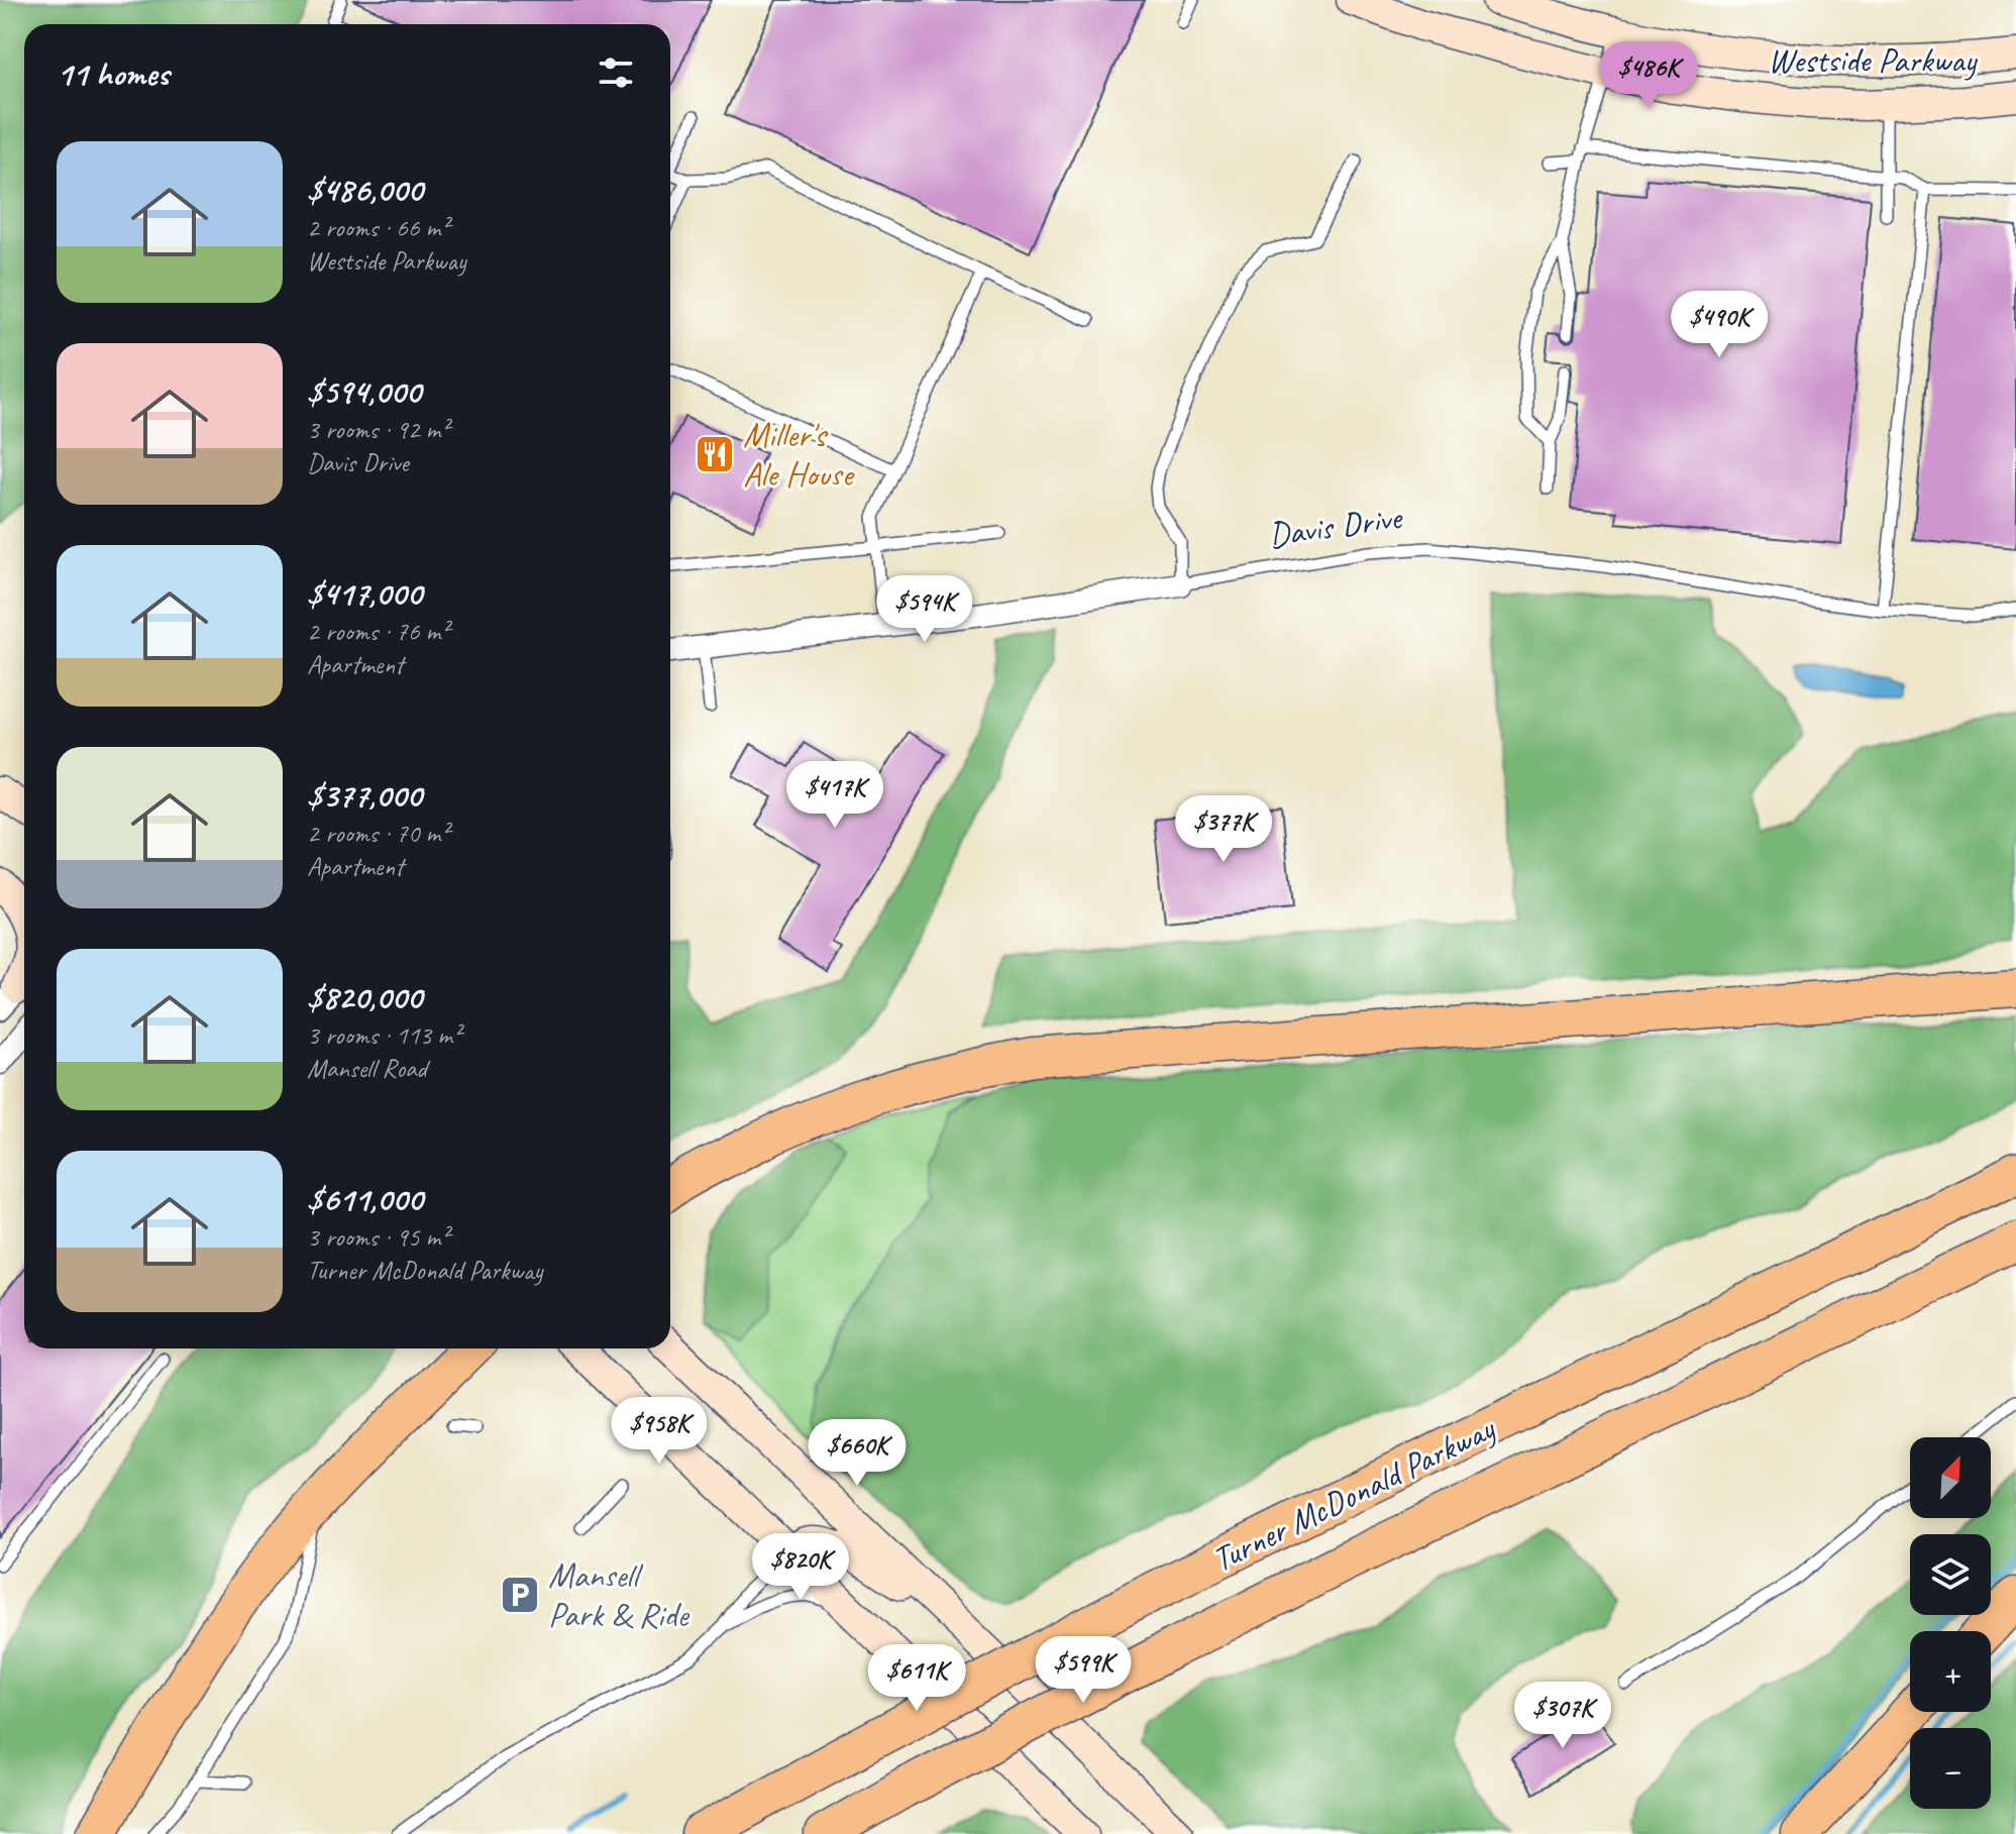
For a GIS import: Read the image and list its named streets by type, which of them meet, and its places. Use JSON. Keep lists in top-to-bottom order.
{
  "streets": {
    "highway": ["Turner McDonald Parkway"],
    "main road": ["Westside Parkway"],
    "street": ["Davis Drive"]
  },
  "places": {
    "restaurant": ["Miller's Ale House"],
    "parking": ["Mansell Park & Ride"]
  },
  "north": "top right",
  "page": {
    "heading": "11 homes",
    "price": [
      "$486K",
      "$490K",
      "$594K",
      "$417K",
      "$377K",
      "$958K",
      "$660K",
      "$820K",
      "$599K",
      "$611K",
      "$307K"
    ],
    "list": [
      {
        "name": "$486,000",
        "note": "2 rooms · 66 m² · Westside Parkway"
      },
      {
        "name": "$594,000",
        "note": "3 rooms · 92 m² · Davis Drive"
      },
      {
        "name": "$417,000",
        "note": "2 rooms · 76 m² · Apartment"
      },
      {
        "name": "$377,000",
        "note": "2 rooms · 70 m² · Apartment"
      },
      {
        "name": "$820,000",
        "note": "3 rooms · 113 m² · Mansell Road"
      },
      {
        "name": "$611,000",
        "note": "3 rooms · 95 m² · Turner McDonald Parkway"
      }
    ],
    "map_buttons": ["+", "−"]
  }
}
